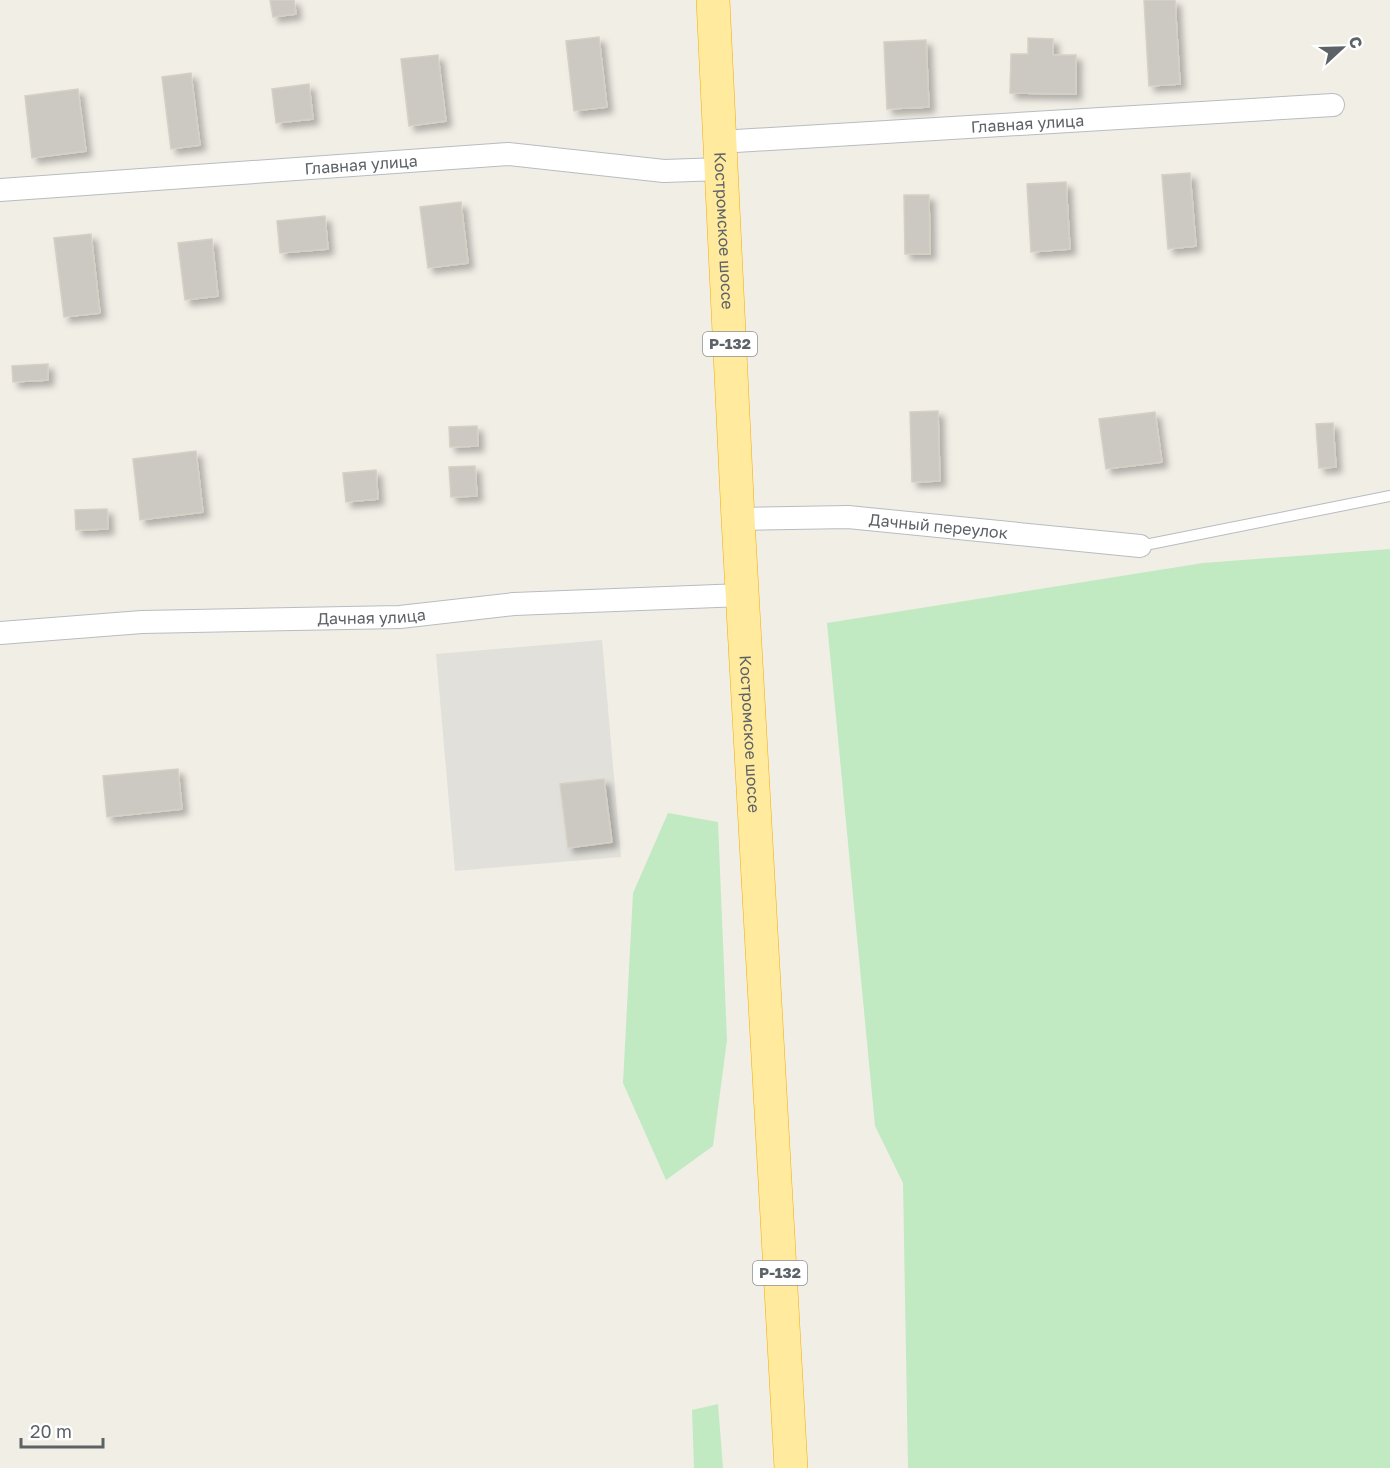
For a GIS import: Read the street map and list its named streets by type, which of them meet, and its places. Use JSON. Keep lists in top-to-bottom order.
{
  "streets": {
    "highway": ["Костромское шоссе", "Р-132"],
    "street": ["Главная улица", "Дачный переулок", "Дачная улица"]
  },
  "crossings": [
    ["Главная улица", "Костромское шоссе"],
    ["Костромское шоссе", "Дачный переулок"],
    ["Костромское шоссе", "Дачная улица"]
  ],
  "scale_bar": "20 m",
  "north": "right"
}
